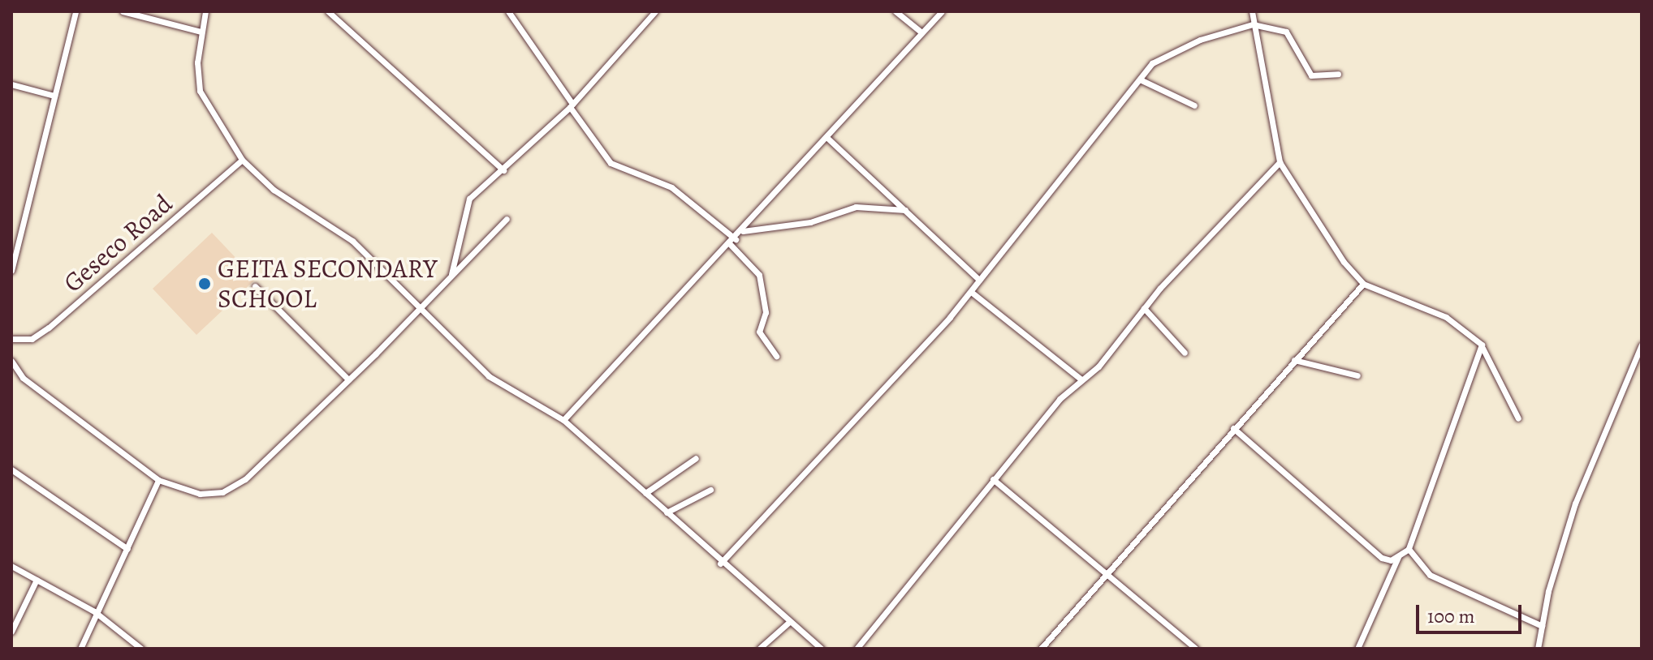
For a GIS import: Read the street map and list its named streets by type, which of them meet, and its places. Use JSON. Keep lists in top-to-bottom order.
{
  "streets": {
    "street": ["Geseco Road"]
  },
  "places": ["GEITA SECONDARY SCHOOL"],
  "scale_bar": "100 m"
}
